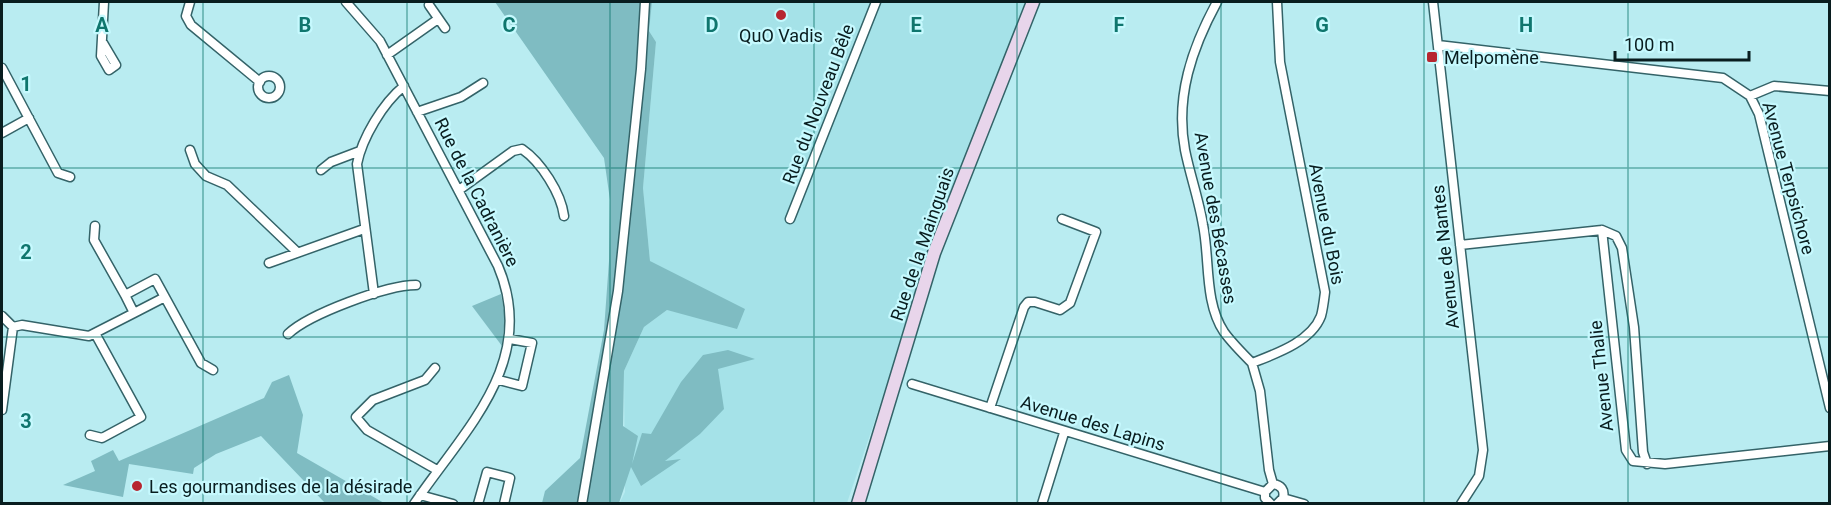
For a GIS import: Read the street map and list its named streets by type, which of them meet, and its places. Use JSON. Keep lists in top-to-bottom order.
{
  "streets": {
    "street": [
      "Rue du Nouveau Bêle",
      "Avenue Terpsichore",
      "Rue de la Cadranière",
      "Avenue des Bécasses",
      "Avenue du Bois",
      "Rue de la Mainguais",
      "Avenue de Nantes",
      "Avenue Thalie",
      "Avenue des Lapins"
    ]
  },
  "crossings": [
    ["Avenue des Bécasses", "Avenue du Bois"]
  ],
  "places": {
    "other": ["QuO Vadis", "Les gourmandises de la désirade"],
    "transit": ["Melpomène"]
  },
  "scale_bar": "100 m",
  "grid": {
    "columns": [
      "A",
      "B",
      "C",
      "D",
      "E",
      "F",
      "G",
      "H"
    ],
    "rows": ["1", "2", "3"]
  }
}
